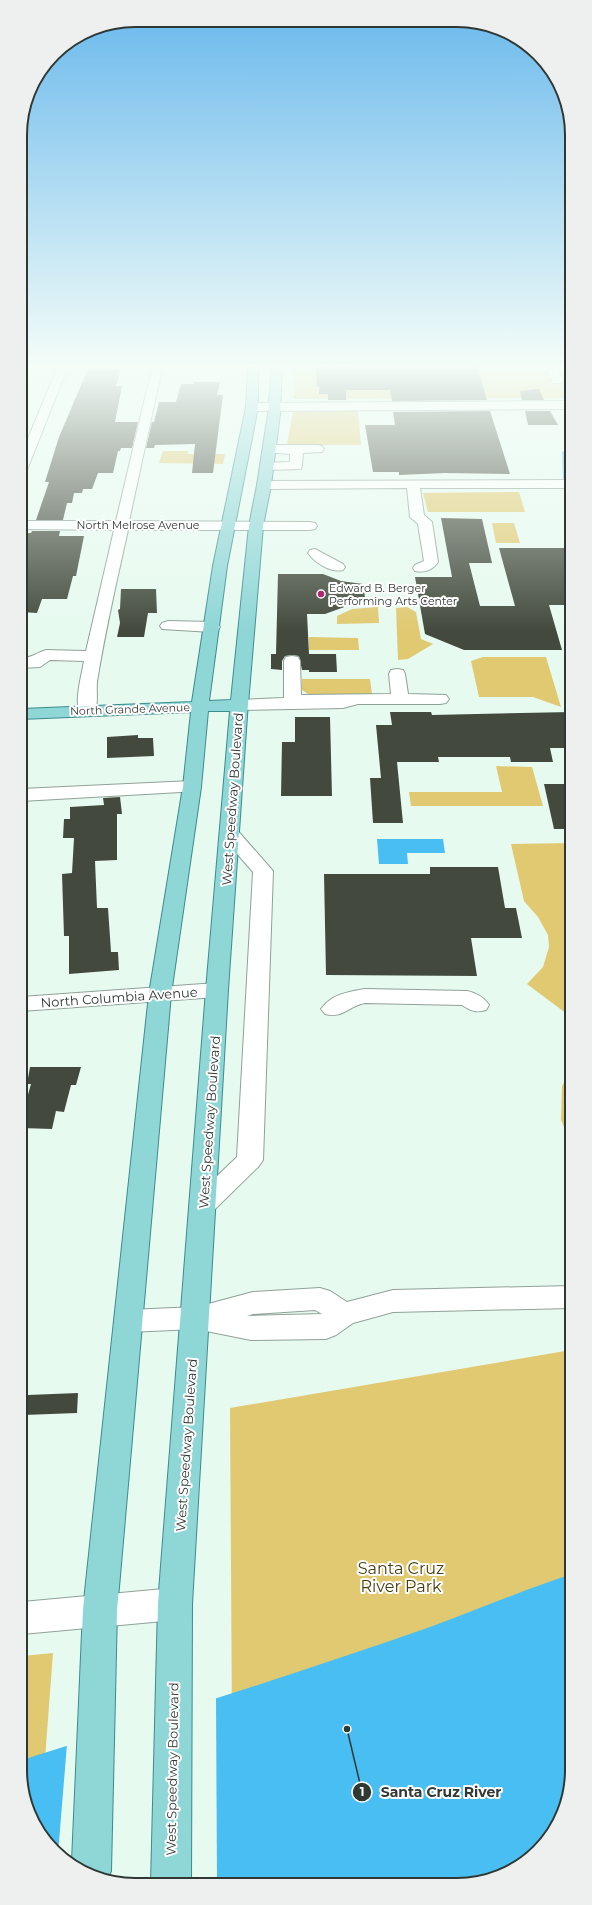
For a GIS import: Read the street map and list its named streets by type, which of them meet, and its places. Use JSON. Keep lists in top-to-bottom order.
{
  "streets": {
    "main road": ["North Grande Avenue", "West Speedway Boulevard"],
    "street": ["North Melrose Avenue", "North Columbia Avenue"]
  },
  "crossings": [
    ["North Melrose Avenue", "West Speedway Boulevard"],
    ["North Grande Avenue", "West Speedway Boulevard"],
    ["West Speedway Boulevard", "North Columbia Avenue"]
  ],
  "parks": ["Santa Cruz River Park"],
  "places": ["Edward B. Berger Performing Arts Center", "Santa Cruz River"]
}
